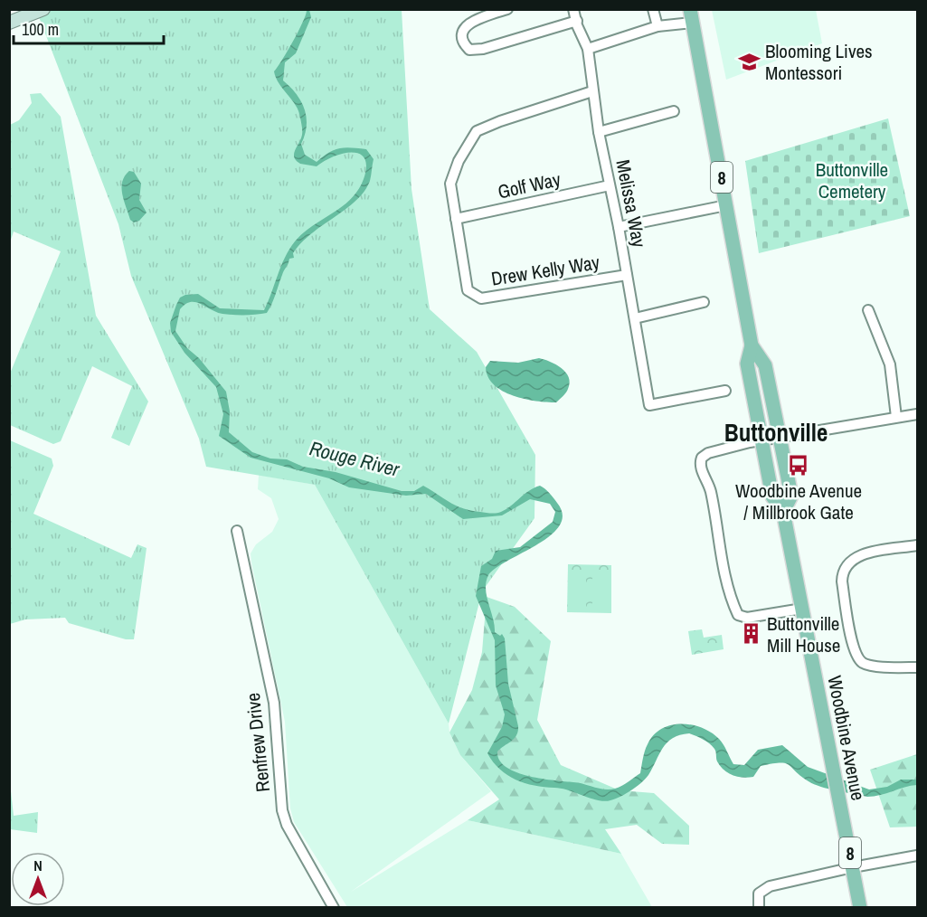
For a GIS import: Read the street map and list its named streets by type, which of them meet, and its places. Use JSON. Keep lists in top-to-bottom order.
{
  "streets": {
    "main road": ["8", "Woodbine Avenue"],
    "street": [
      "Golf Way",
      "Melissa Way",
      "Drew Kelly Way",
      "Renfrew Drive"
    ]
  },
  "crossings": [
    ["Golf Way", "Melissa Way"],
    ["Golf Way", "Drew Kelly Way"],
    ["Melissa Way", "Drew Kelly Way"]
  ],
  "districts": ["Buttonville"],
  "water": ["Rouge River"],
  "parks": ["Buttonville Cemetery"],
  "places": {
    "school or university": ["Blooming Lives Montessori"],
    "bus stop": ["Woodbine Avenue / Millbrook Gate"],
    "building": ["Buttonville Mill House"]
  },
  "scale_bar": "100 m",
  "north": "top"
}
